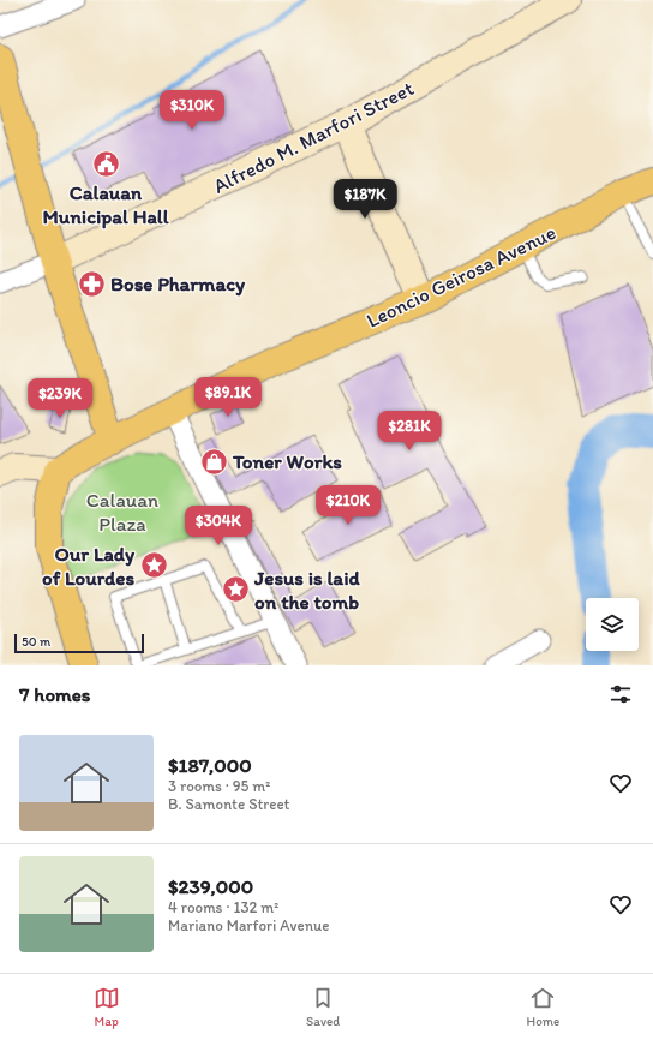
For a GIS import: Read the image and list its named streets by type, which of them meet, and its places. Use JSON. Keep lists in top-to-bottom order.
{
  "streets": {
    "main road": ["Leoncio Geirosa Avenue"],
    "street": ["Alfredo M. Marfori Street"]
  },
  "parks": ["Calauan Plaza"],
  "places": {
    "public building": ["Calauan Municipal Hall"],
    "pharmacy": ["Bose Pharmacy"],
    "shop": ["Toner Works"],
    "place": ["Our Lady of Lourdes", "Jesus is laid on the tomb"]
  },
  "scale_bar": "50 m",
  "page": {
    "price": [
      "$310K",
      "$187K",
      "$89.1K",
      "$239K",
      "$281K",
      "$210K",
      "$304K"
    ],
    "scale": "50 m",
    "heading": "7 homes",
    "list": [
      {
        "name": "$187,000",
        "note": "3 rooms · 95 m² · B. Samonte Street"
      },
      {
        "name": "$239,000",
        "note": "4 rooms · 132 m² · Mariano Marfori Avenue"
      }
    ],
    "tabs": ["Map", "Saved", "Home"]
  }
}
